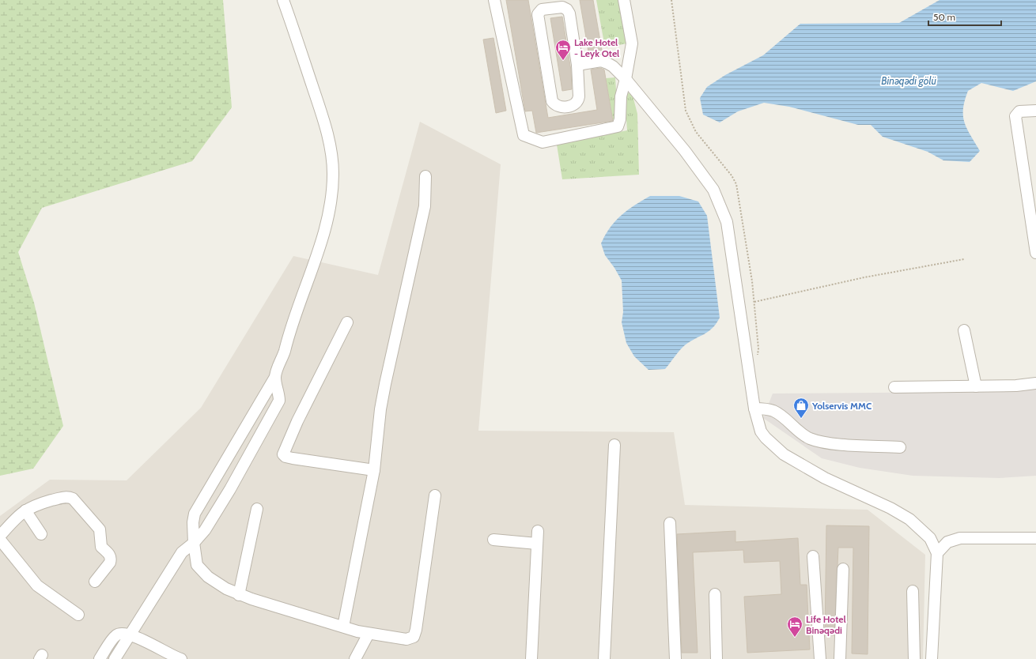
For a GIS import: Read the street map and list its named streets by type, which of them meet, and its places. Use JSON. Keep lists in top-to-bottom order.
{
  "water": ["Binəqədi gölü"],
  "places": {
    "hotel": ["Lake Hotel - Leyk Otel", "Life Hotel Binəqədi"],
    "shop": ["Yolservis MMC"]
  },
  "scale_bar": "50 m"
}
